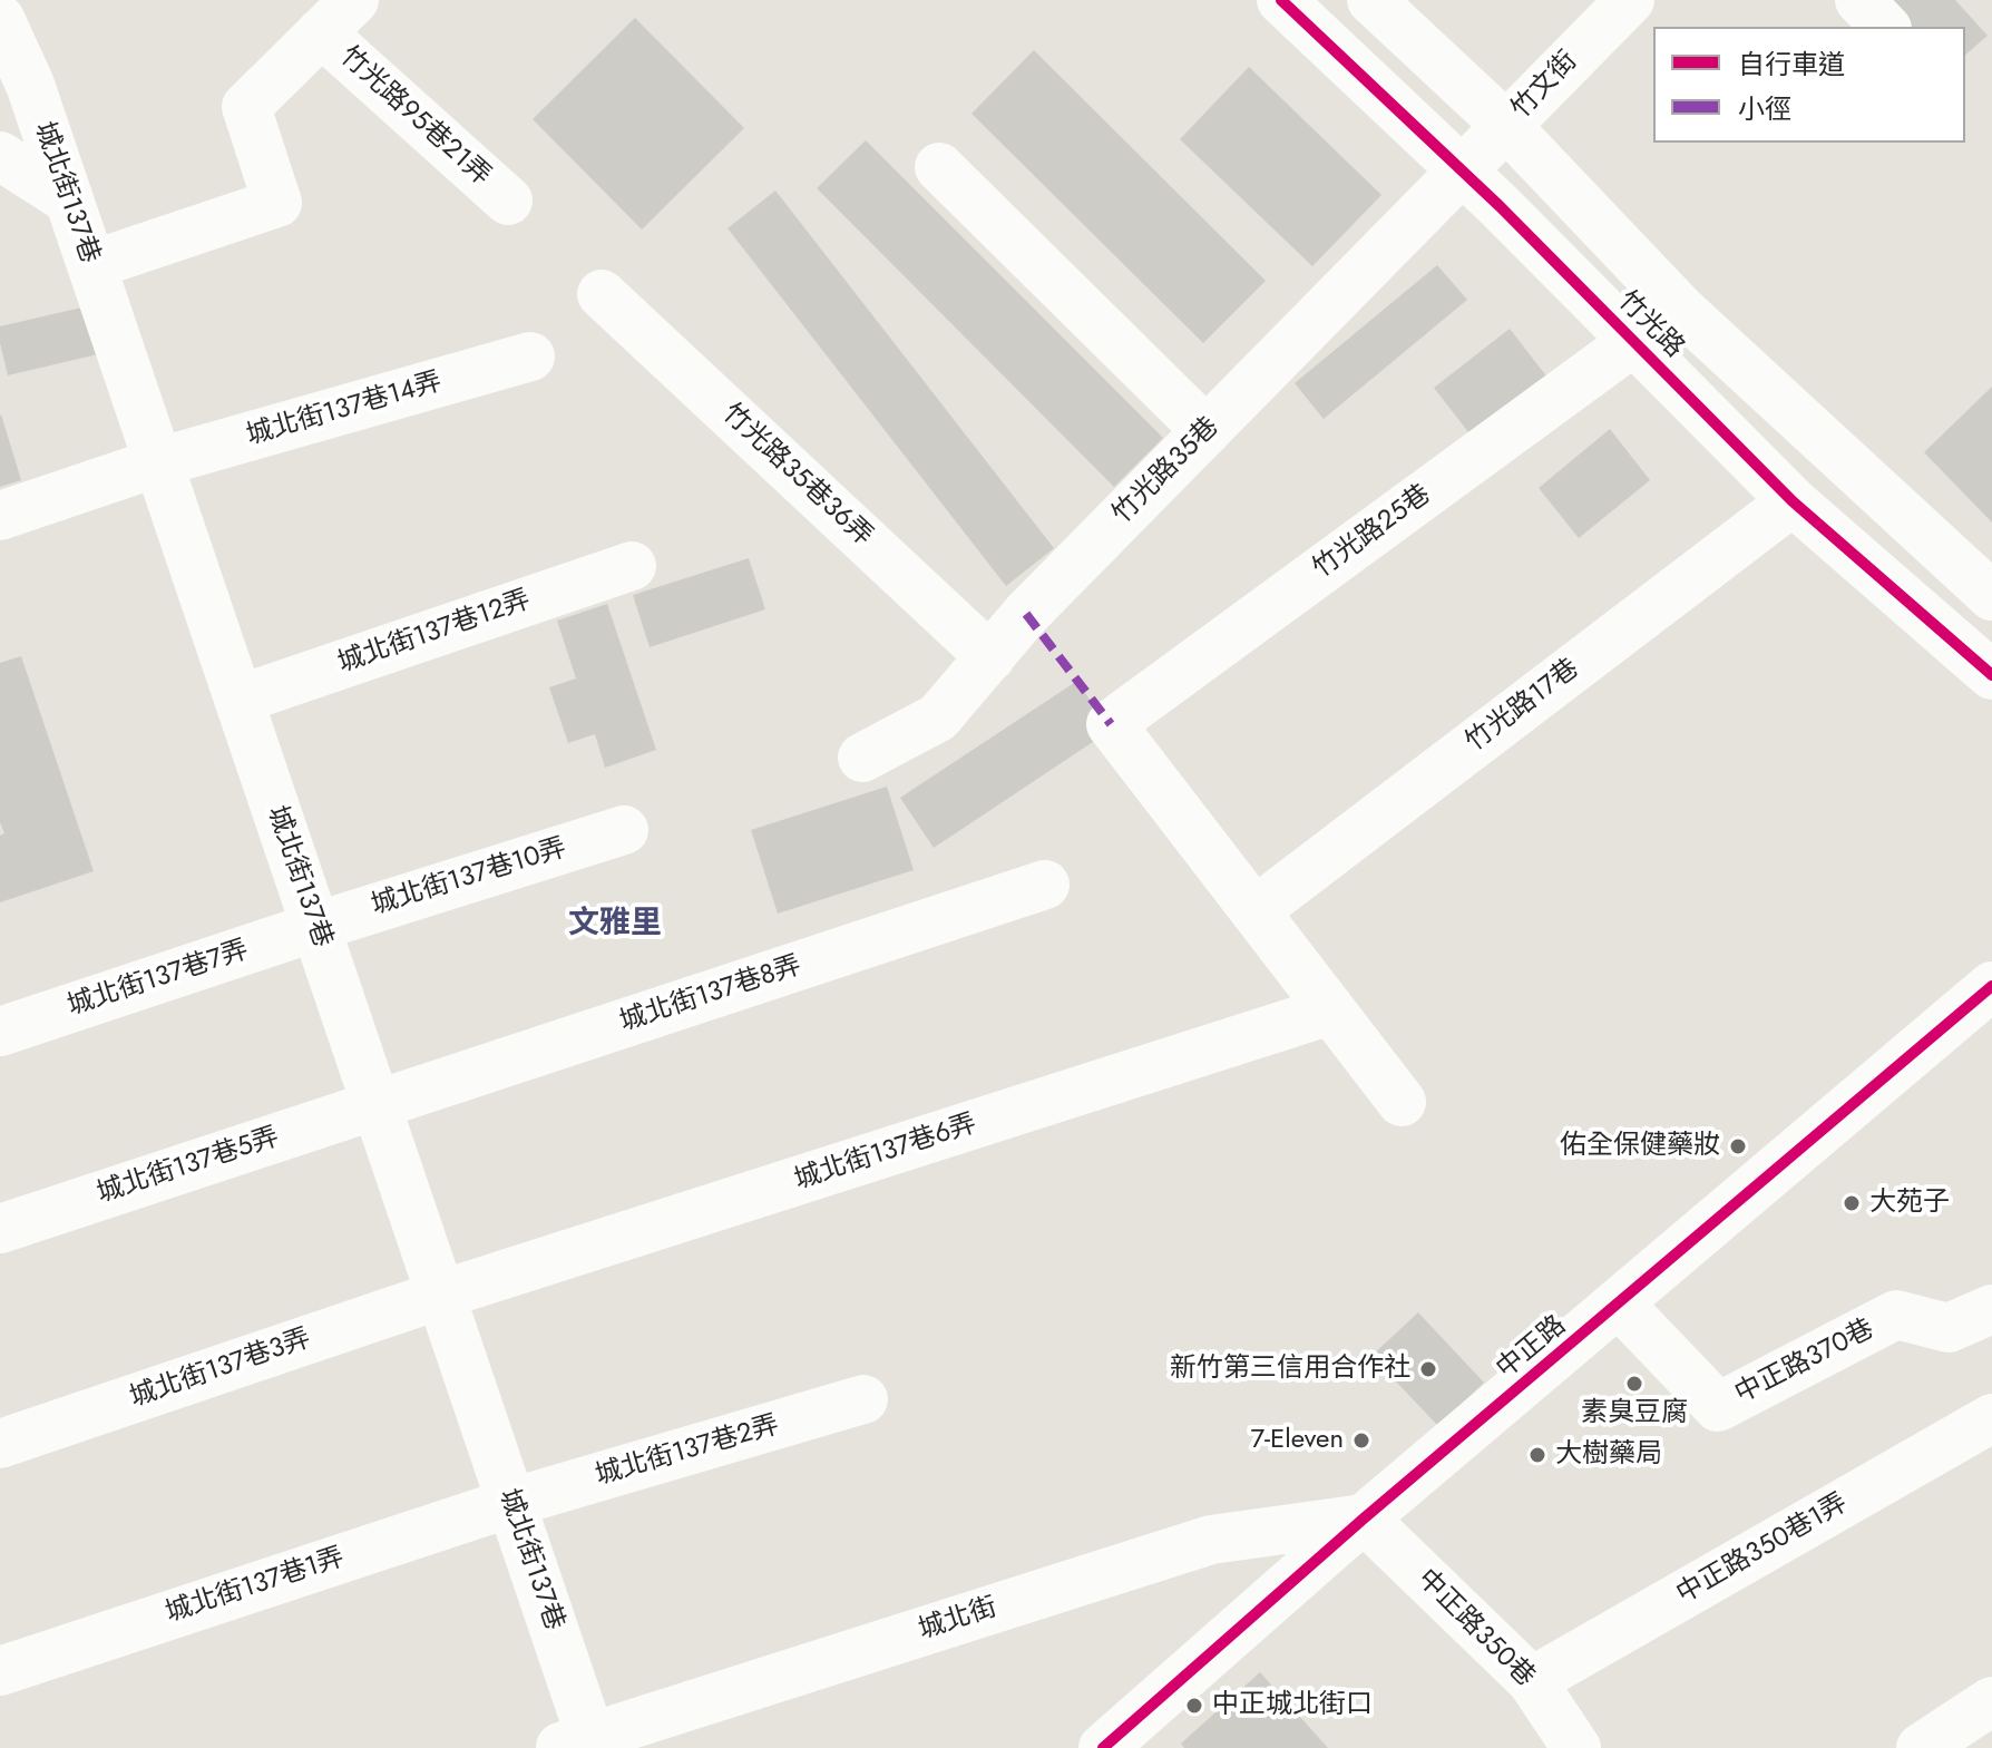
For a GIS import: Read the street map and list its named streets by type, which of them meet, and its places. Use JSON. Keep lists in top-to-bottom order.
{
  "streets": {
    "street": [
      "竹文街",
      "竹光路95巷21弄",
      "城北街137巷",
      "竹光路",
      "城北街137巷14弄",
      "竹光路35巷",
      "竹光路35巷36弄",
      "竹光路25巷",
      "城北街137巷12弄",
      "竹光路17巷",
      "城北街137巷10弄",
      "城北街137巷7弄",
      "城北街137巷8弄",
      "城北街137巷6弄",
      "城北街137巷5弄",
      "中正路",
      "中正路370巷",
      "城北街137巷3弄",
      "城北街137巷2弄",
      "中正路350巷1弄",
      "城北街137巷1弄",
      "城北街",
      "中正路350巷"
    ]
  },
  "crossings": [
    ["竹文街", "竹光路"],
    ["竹文街", "竹光路35巷"],
    ["城北街137巷", "城北街137巷14弄"],
    ["城北街137巷", "城北街137巷12弄"],
    ["城北街137巷", "城北街137巷10弄"],
    ["城北街137巷", "城北街137巷7弄"],
    ["城北街137巷", "城北街137巷8弄"],
    ["城北街137巷", "城北街137巷6弄"],
    ["城北街137巷", "城北街137巷5弄"],
    ["城北街137巷", "城北街137巷3弄"],
    ["城北街137巷", "城北街137巷2弄"],
    ["城北街137巷", "城北街137巷1弄"],
    ["城北街137巷", "城北街"],
    ["竹光路", "竹光路35巷"],
    ["竹光路", "竹光路25巷"],
    ["竹光路", "竹光路17巷"],
    ["竹光路35巷", "竹光路35巷36弄"],
    ["竹光路25巷", "竹光路17巷"],
    ["城北街137巷10弄", "城北街137巷7弄"],
    ["城北街137巷8弄", "城北街137巷5弄"],
    ["城北街137巷6弄", "城北街137巷3弄"],
    ["中正路", "中正路370巷"],
    ["中正路", "城北街"],
    ["中正路", "中正路350巷"],
    ["城北街137巷2弄", "城北街137巷1弄"],
    ["中正路350巷1弄", "中正路350巷"],
    ["城北街", "中正路350巷"]
  ],
  "districts": ["文雅里"],
  "places": [
    "佑全保健藥妝",
    "大苑子",
    "新竹第三信用合作社",
    "素臭豆腐",
    "7-Eleven",
    "大樹藥局",
    "中正城北街口"
  ],
  "legend": ["自行車道", "小徑"]
}
